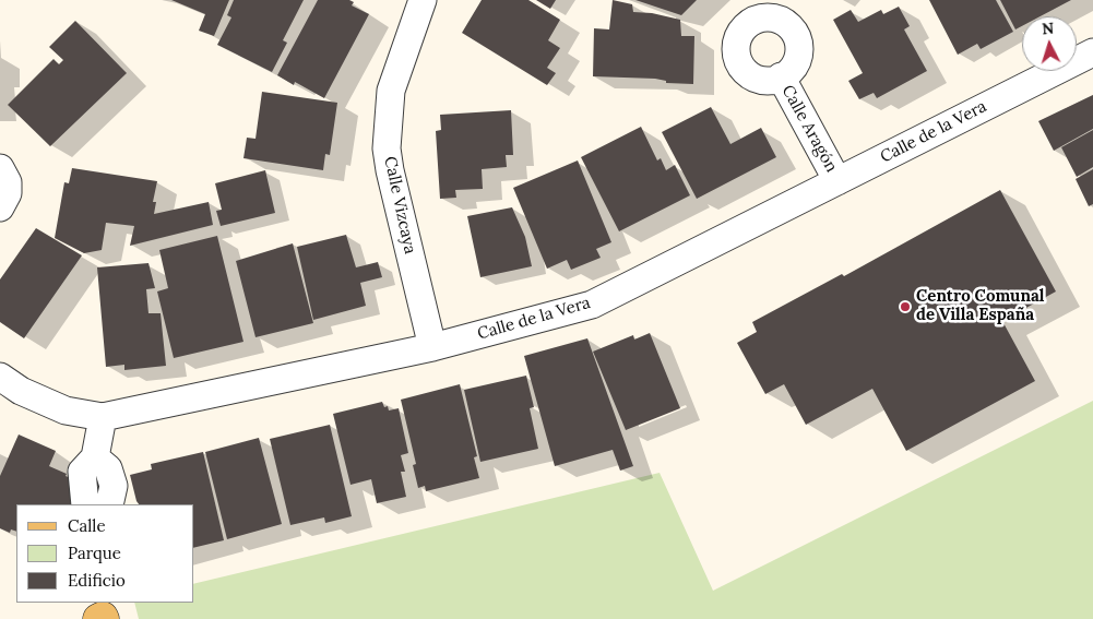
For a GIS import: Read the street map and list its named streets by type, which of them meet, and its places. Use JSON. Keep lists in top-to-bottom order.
{
  "streets": {
    "street": ["Calle Aragón", "Calle de la Vera", "Calle Vizcaya"]
  },
  "crossings": [
    ["Calle Aragón", "Calle de la Vera"],
    ["Calle de la Vera", "Calle Vizcaya"]
  ],
  "places": ["Centro Comunal de Villa España"],
  "legend": ["Calle", "Parque", "Edificio"],
  "north": "top"
}
